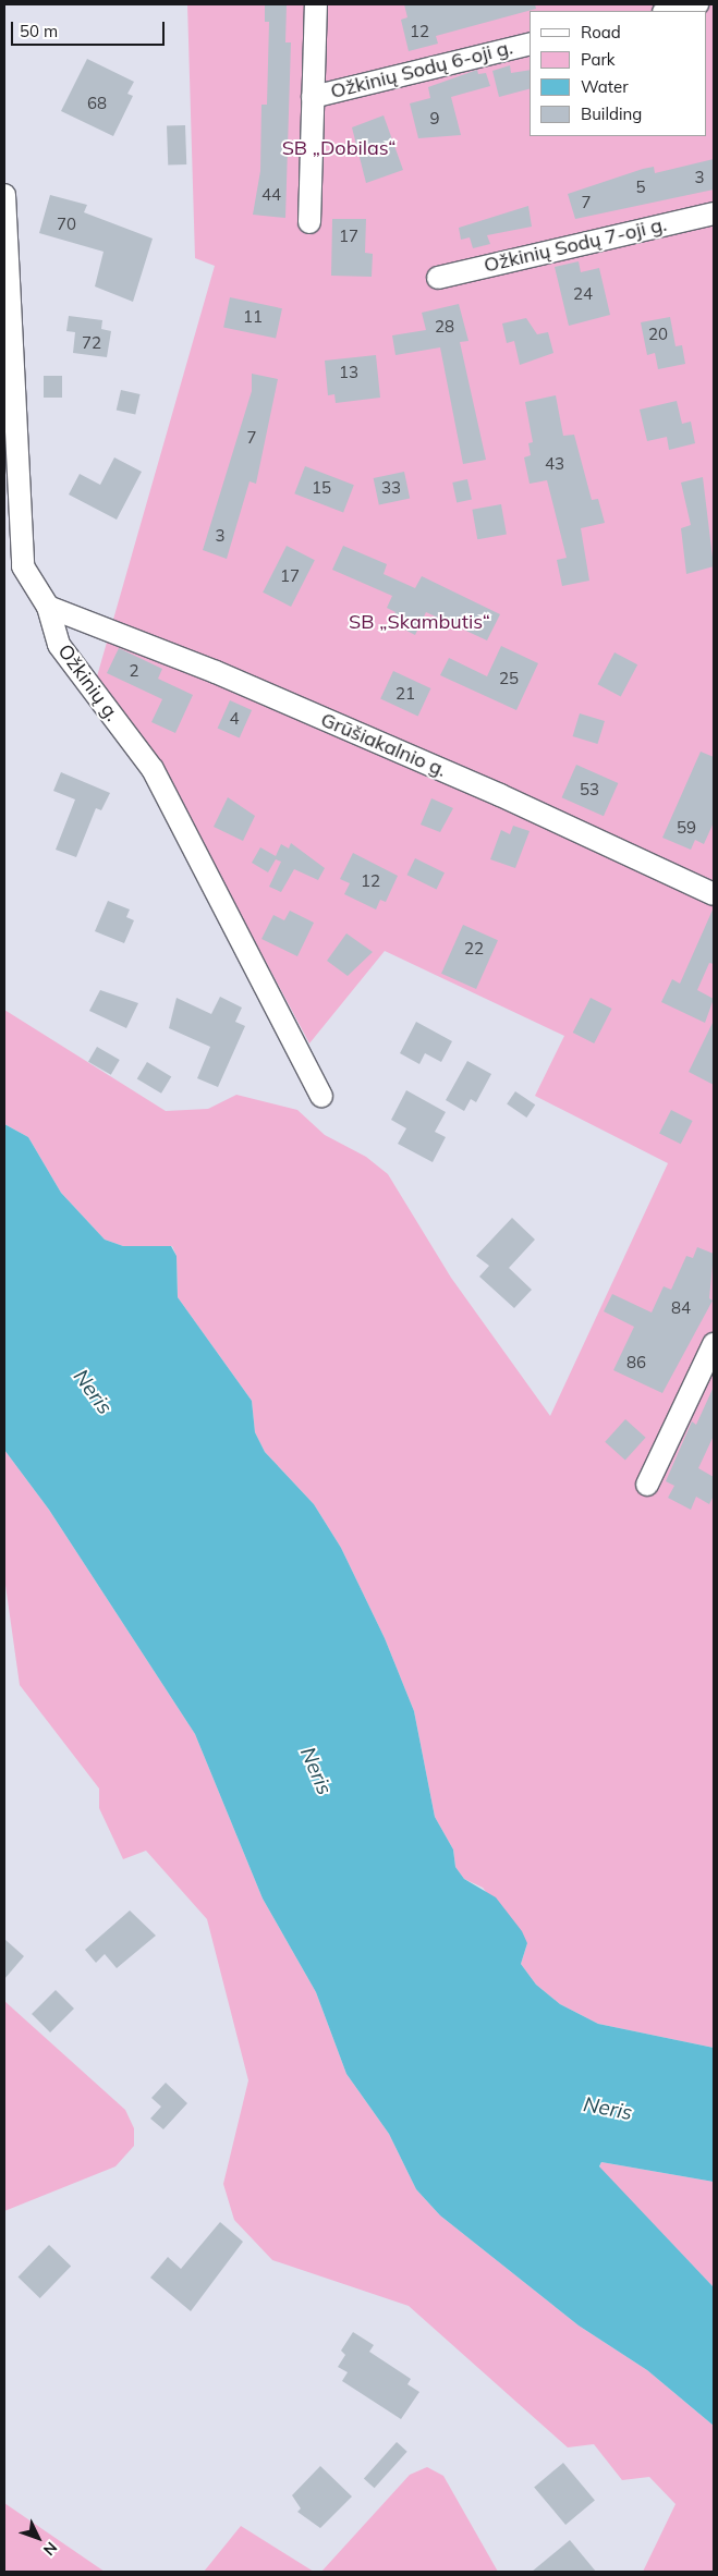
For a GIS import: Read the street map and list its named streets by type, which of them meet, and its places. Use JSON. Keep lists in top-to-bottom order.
{
  "streets": {
    "street": [
      "Ožkinių Sodų 6-oji g.",
      "Ožkinių Sodų 7-oji g.",
      "Ožkinių g.",
      "Grūšiakalnio g."
    ]
  },
  "crossings": [
    ["Ožkinių g.", "Grūšiakalnio g."]
  ],
  "water": ["Neris"],
  "parks": ["SB „Dobilas“", "SB „Skambutis“"],
  "house_numbers": [
    "12",
    "68",
    "9",
    "3",
    "5",
    "44",
    "7",
    "70",
    "17",
    "24",
    "11",
    "28",
    "20",
    "72",
    "13",
    "7",
    "43",
    "15",
    "33",
    "3",
    "17",
    "2",
    "25",
    "21",
    "4",
    "53",
    "59",
    "12",
    "22",
    "84",
    "86"
  ],
  "legend": [
    "Road",
    "Park",
    "Water",
    "Building"
  ],
  "scale_bar": "50 m",
  "north": "bottom right"
}
